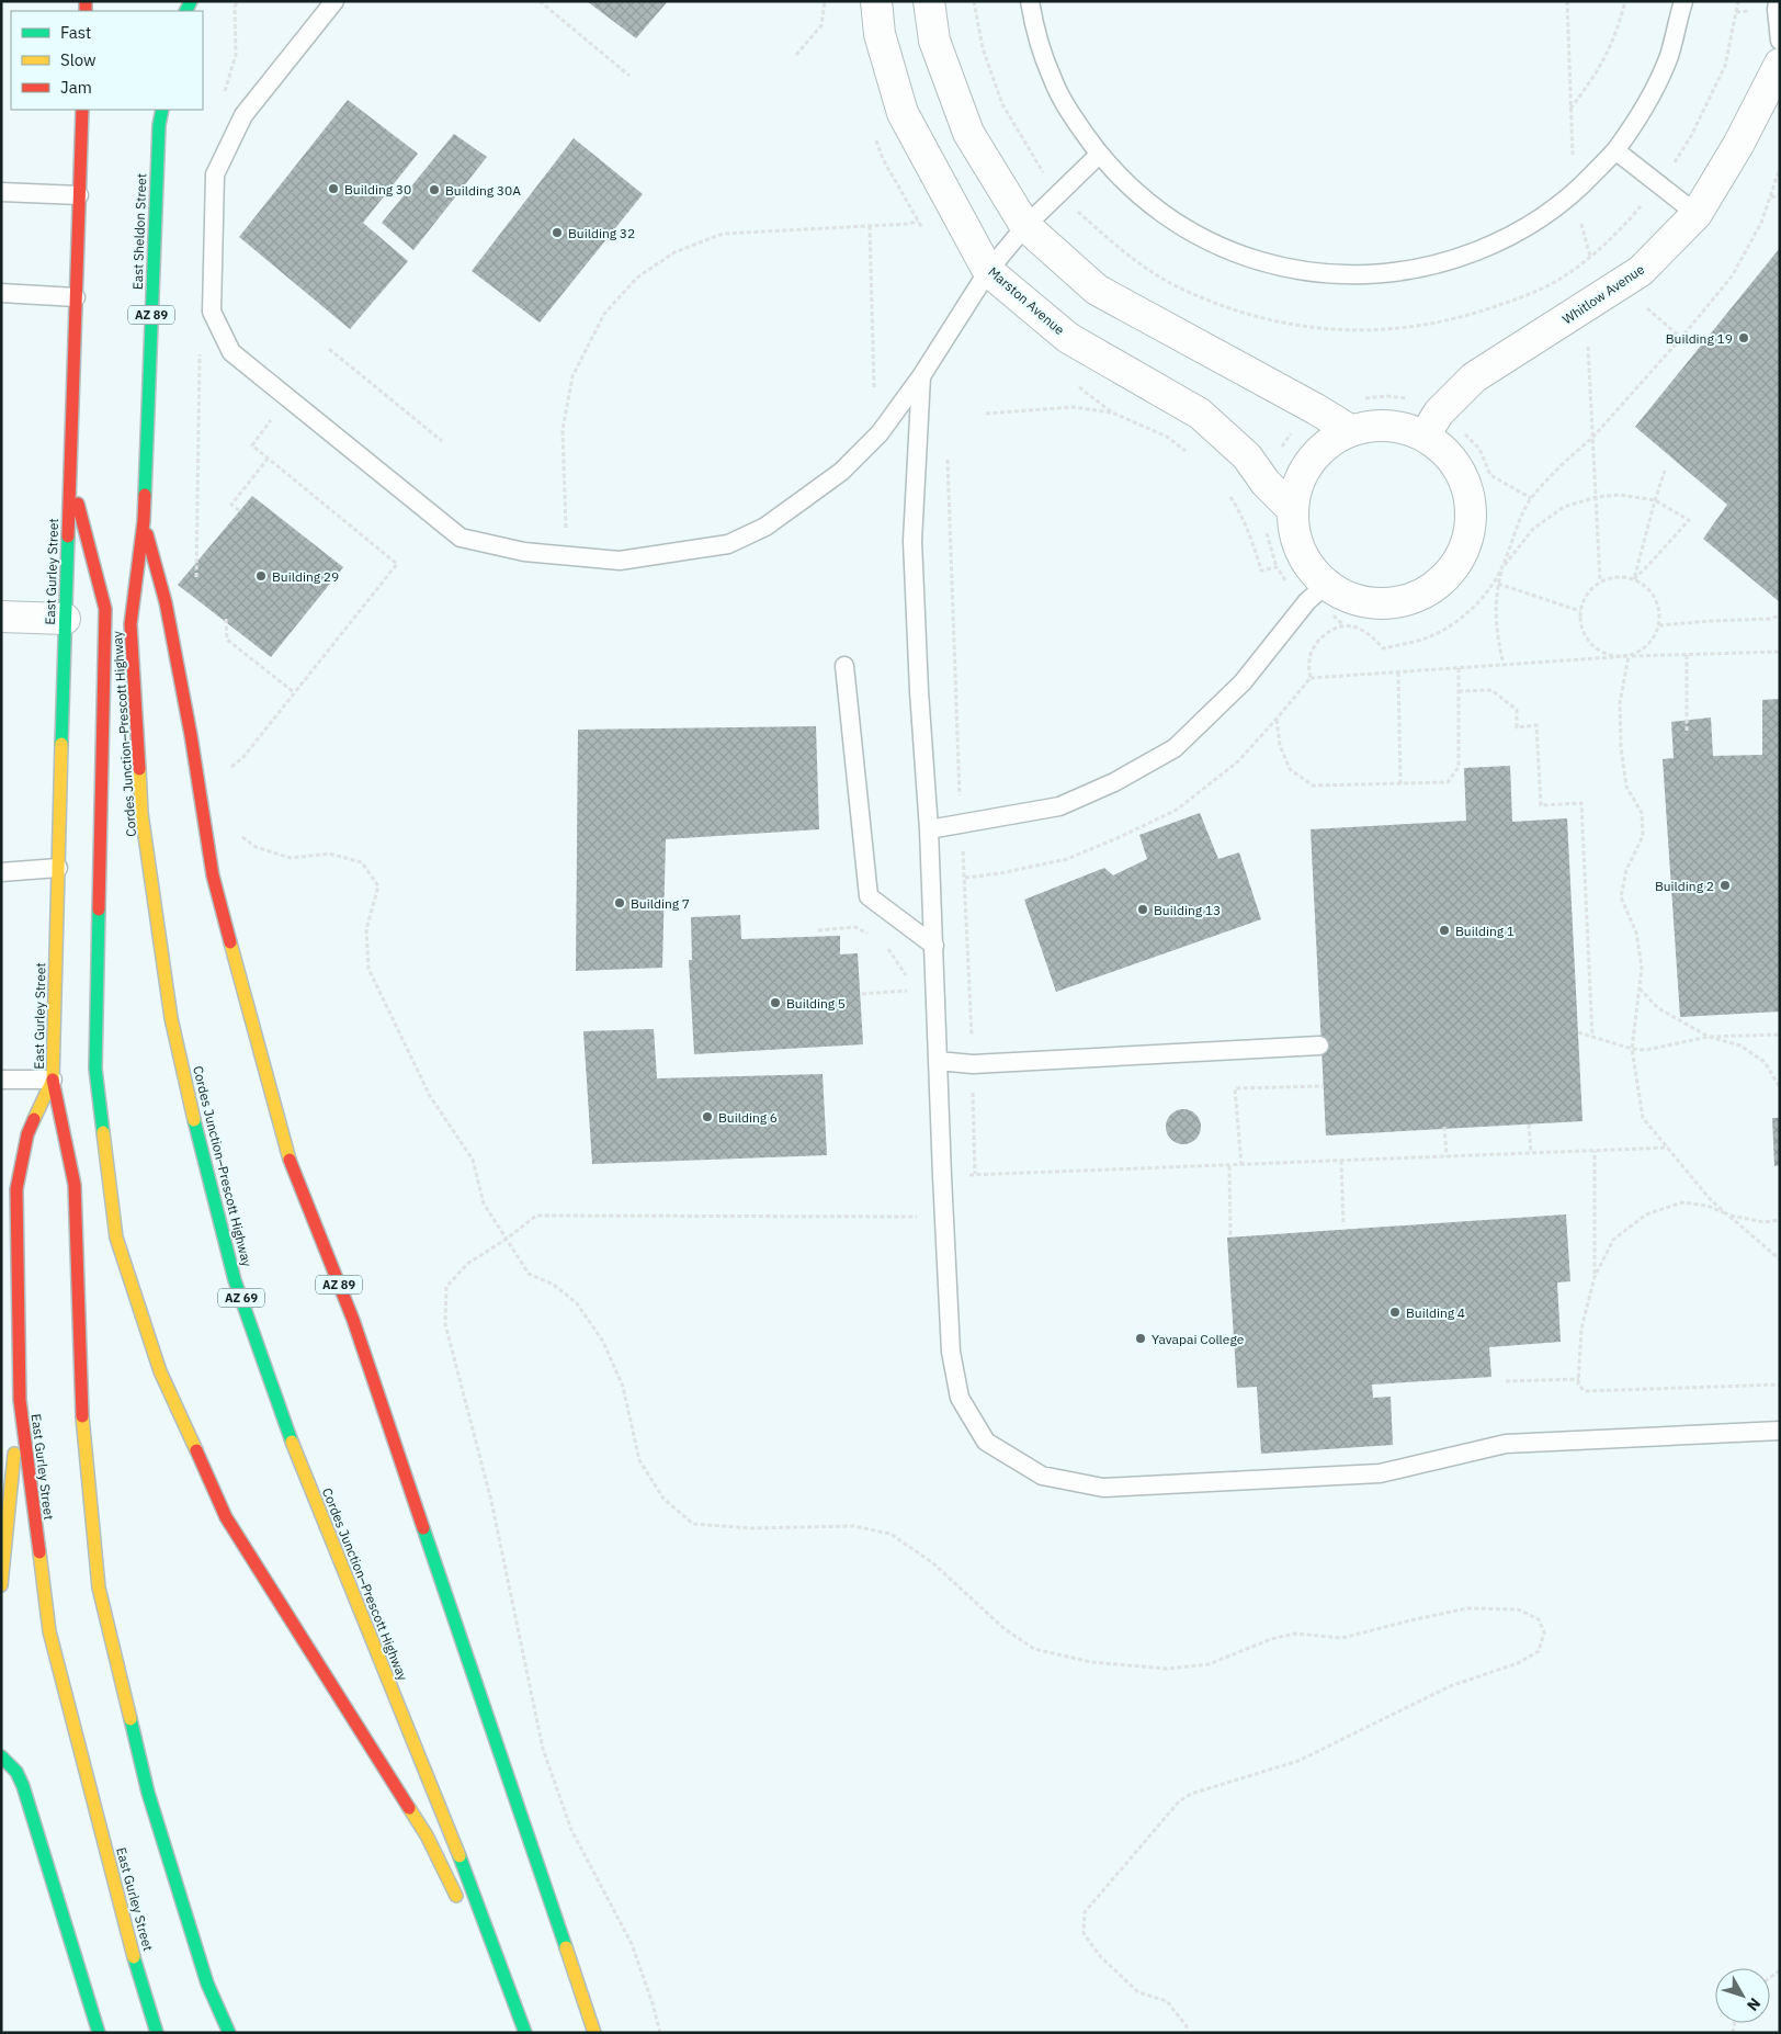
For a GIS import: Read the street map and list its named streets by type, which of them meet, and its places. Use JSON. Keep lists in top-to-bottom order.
{
  "streets": {
    "main road": [
      "East Sheldon Street",
      "AZ 89",
      "East Gurley Street",
      "Cordes Junction–Prescott Highway",
      "AZ 69"
    ],
    "street": ["Whitlow Avenue", "Marston Avenue"]
  },
  "crossings": [
    ["East Sheldon Street", "AZ 89"],
    ["East Sheldon Street", "Cordes Junction–Prescott Highway"],
    ["Whitlow Avenue", "Marston Avenue"],
    ["AZ 89", "Cordes Junction–Prescott Highway"]
  ],
  "places": [
    "Building 30",
    "Building 30A",
    "Building 32",
    "Building 19",
    "Building 29",
    "Building 2",
    "Building 7",
    "Building 13",
    "Building 1",
    "Building 5",
    "Building 6",
    "Building 4",
    "Yavapai College"
  ],
  "legend": ["Fast", "Slow", "Jam"],
  "north": "bottom right"
}
